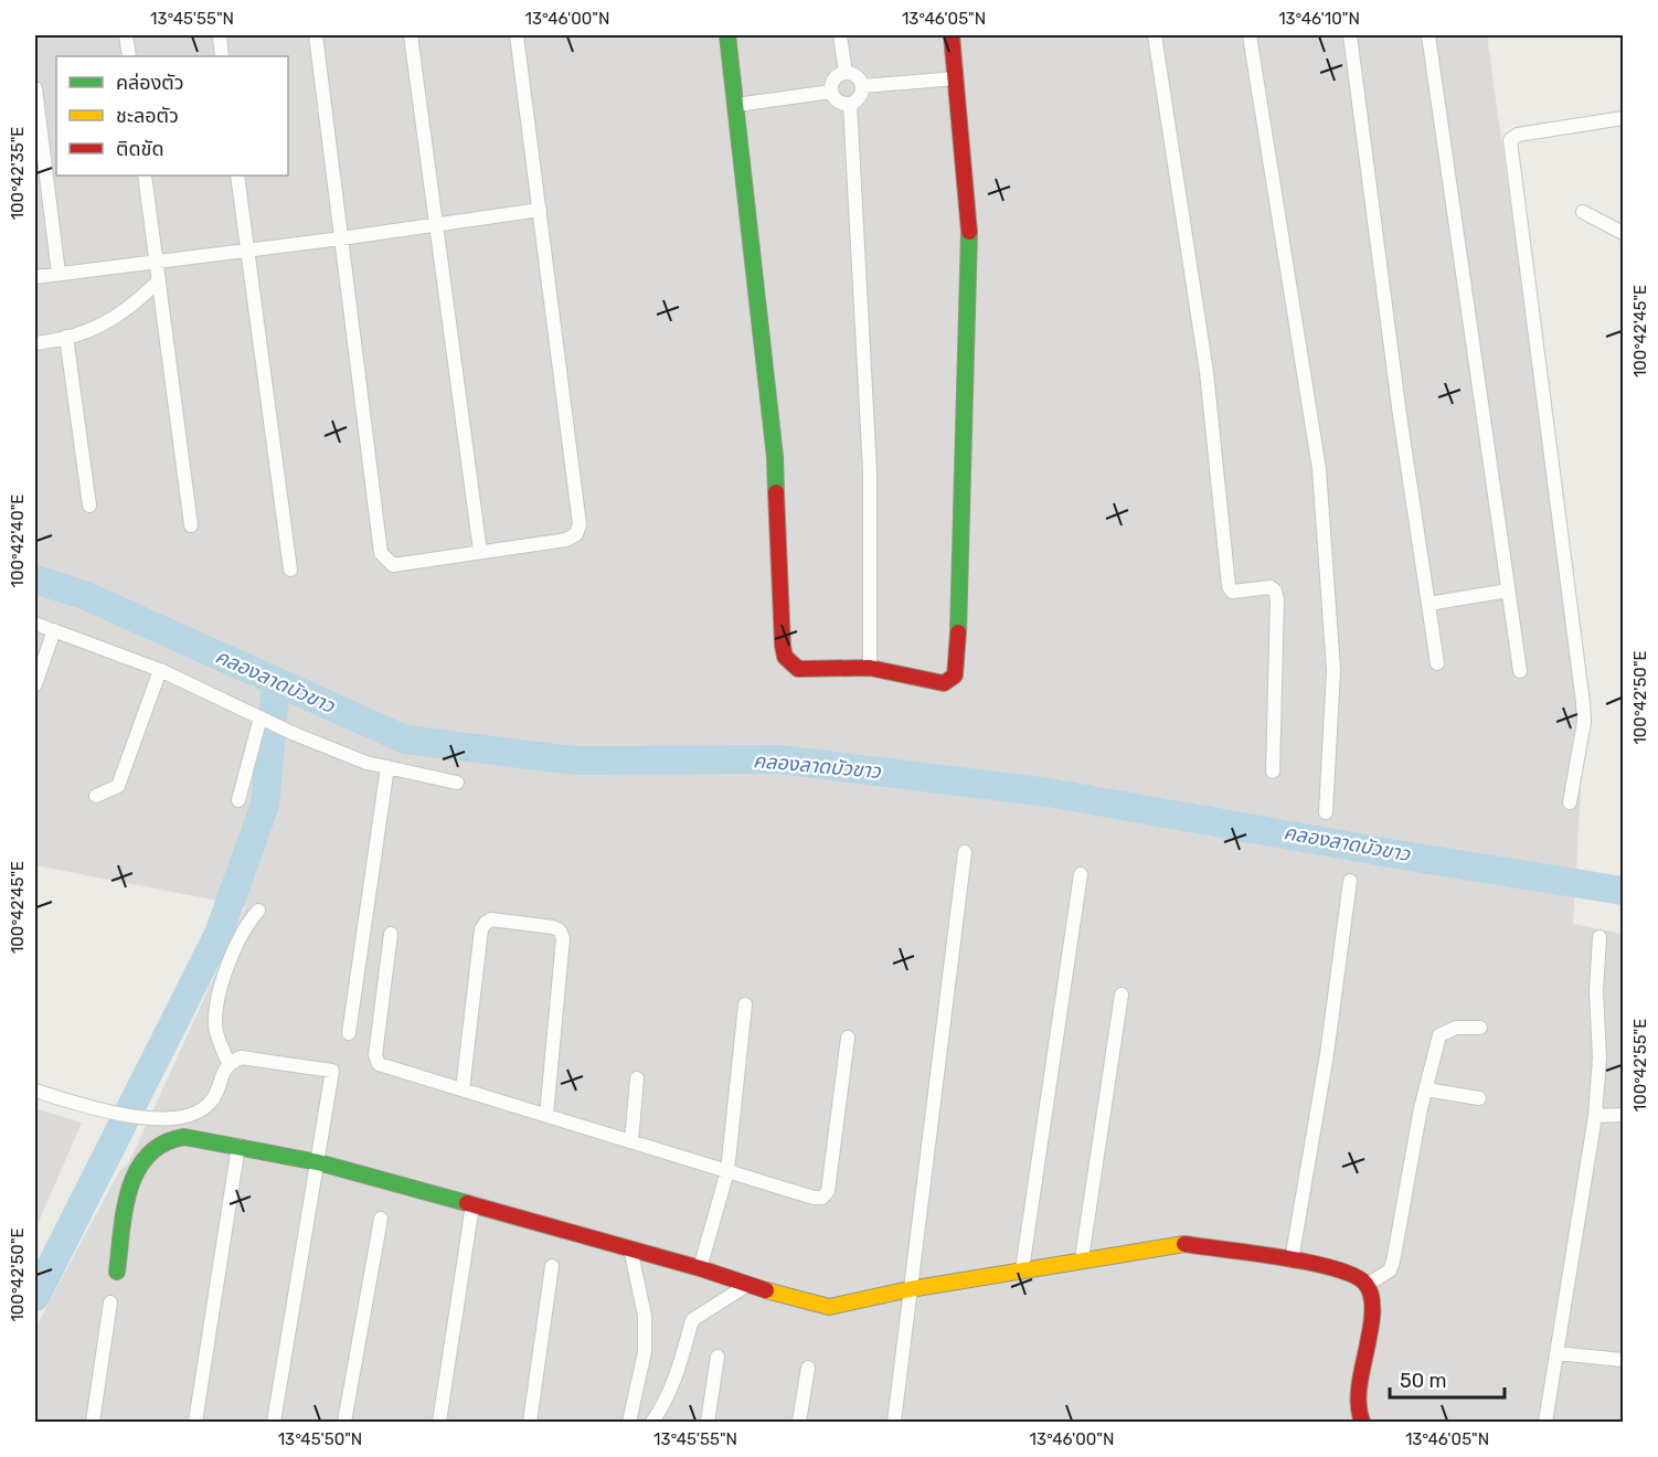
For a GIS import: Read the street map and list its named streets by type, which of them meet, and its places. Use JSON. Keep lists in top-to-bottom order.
{
  "water": ["คลองลาดบัวขาว"],
  "legend": ["คล่องตัว", "ชะลอตัว", "ติดขัด"],
  "scale_bar": "50 m",
  "coordinates": [
    "13°45'55\"N",
    "13°46'00\"N",
    "13°46'05\"N",
    "13°46'10\"N",
    "100°42'35\"E",
    "100°42'45\"E",
    "100°42'40\"E",
    "100°42'50\"E",
    "100°42'55\"E",
    "13°45'50\"N"
  ]
}
